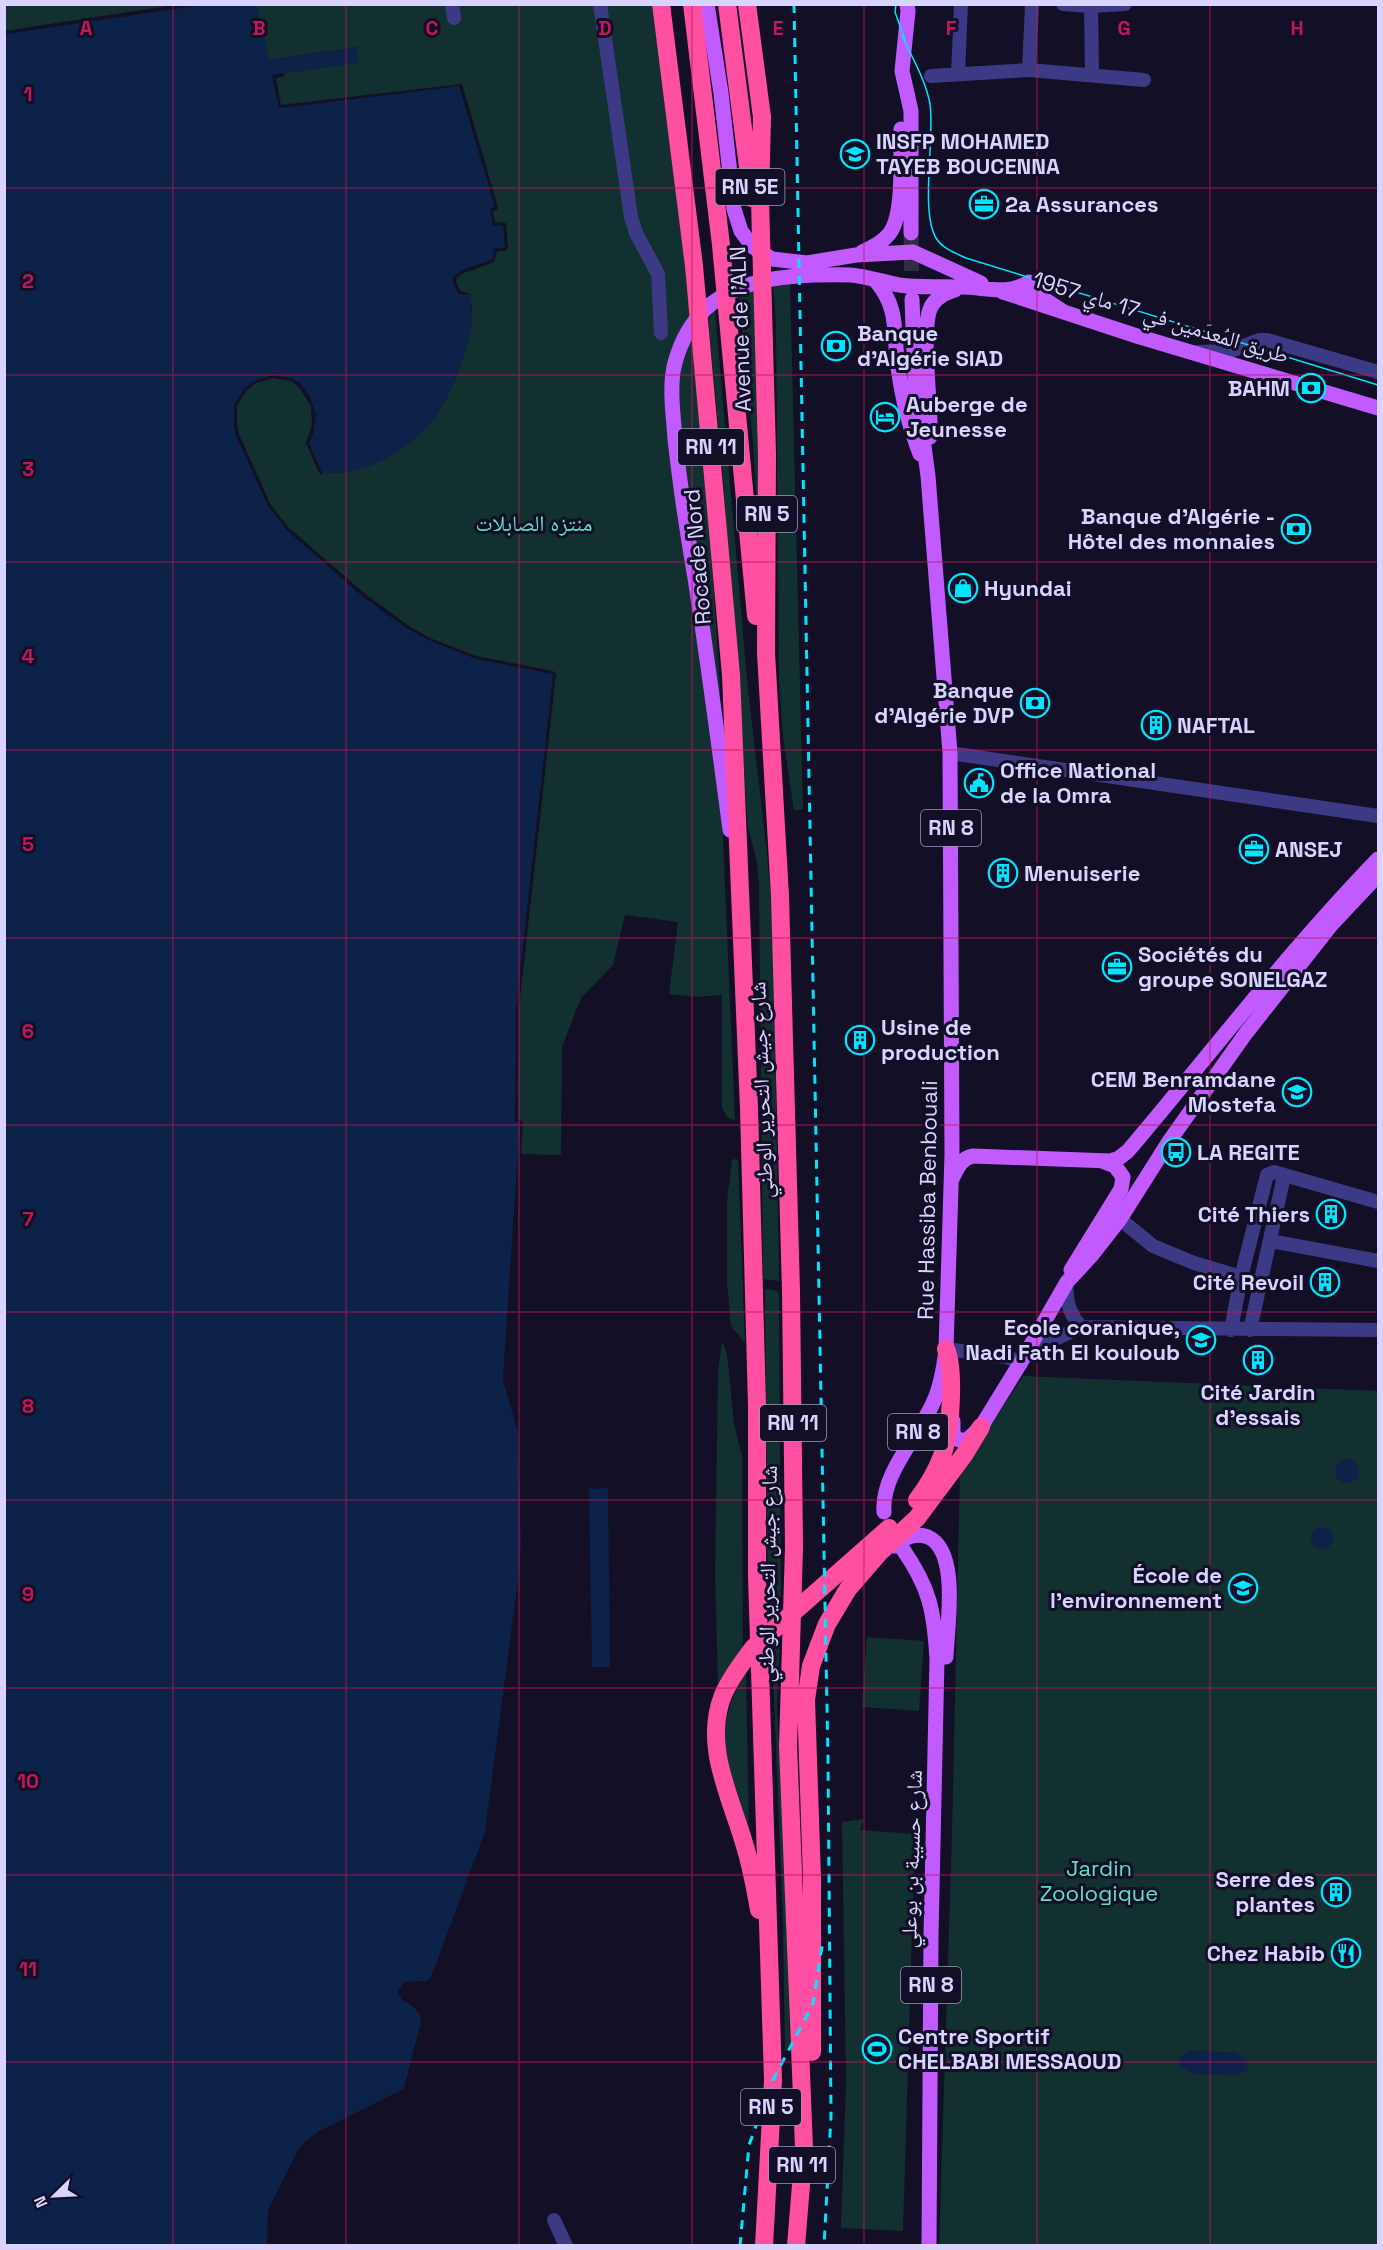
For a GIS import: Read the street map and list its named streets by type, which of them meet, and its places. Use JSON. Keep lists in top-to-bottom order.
{
  "streets": {
    "highway": [
      "RN 5E",
      "Avenue de l'ALN",
      "RN 11",
      "RN 5",
      "Rocade Nord",
      "شارع جيش التحرير الوطني"
    ],
    "main road": [
      "طريق المُعدَمين في 17 ماي 1957",
      "RN 8",
      "Rue Hassiba Benbouali",
      "شارع حسيبة بن بوعلي"
    ]
  },
  "crossings": [
    ["RN 5E", "Avenue de l'ALN"],
    ["Avenue de l'ALN", "RN 11"],
    ["Avenue de l'ALN", "شارع جيش التحرير الوطني"],
    ["RN 11", "شارع جيش التحرير الوطني"],
    ["Rocade Nord", "شارع جيش التحرير الوطني"],
    ["RN 8", "Rue Hassiba Benbouali"]
  ],
  "parks": ["منتزه الصابلات", "Jardin Zoologique"],
  "places": {
    "school or university": [
      "INSFP MOHAMED TAYEB BOUCENNA",
      "CEM Benramdane Mostefa",
      "Ecole coranique, Nadi Fath El kouloub",
      "École de l'environnement"
    ],
    "office": ["2a Assurances", "ANSEJ", "Sociétés du groupe SONELGAZ"],
    "bank": [
      "Banque d'Algérie SIAD",
      "BAHM",
      "Banque d'Algérie - Hôtel des monnaies",
      "Banque d'Algérie DVP"
    ],
    "hotel": ["Auberge de Jeunesse"],
    "shop": ["Hyundai"],
    "building": [
      "NAFTAL",
      "Menuiserie",
      "Usine de production",
      "Cité Thiers",
      "Cité Revoil",
      "Cité Jardin d'essais",
      "Serre des plantes"
    ],
    "public building": ["Office National de la Omra"],
    "bus stop": ["LA REGITE"],
    "restaurant": ["Chez Habib"],
    "sports": ["Centre Sportif CHELBABI MESSAOUD"]
  },
  "north": "bottom left",
  "grid": {
    "columns": [
      "A",
      "B",
      "C",
      "D",
      "E",
      "F",
      "G",
      "H"
    ],
    "rows": [
      "1",
      "2",
      "3",
      "4",
      "5",
      "6",
      "7",
      "8",
      "9",
      "10",
      "11"
    ]
  }
}
